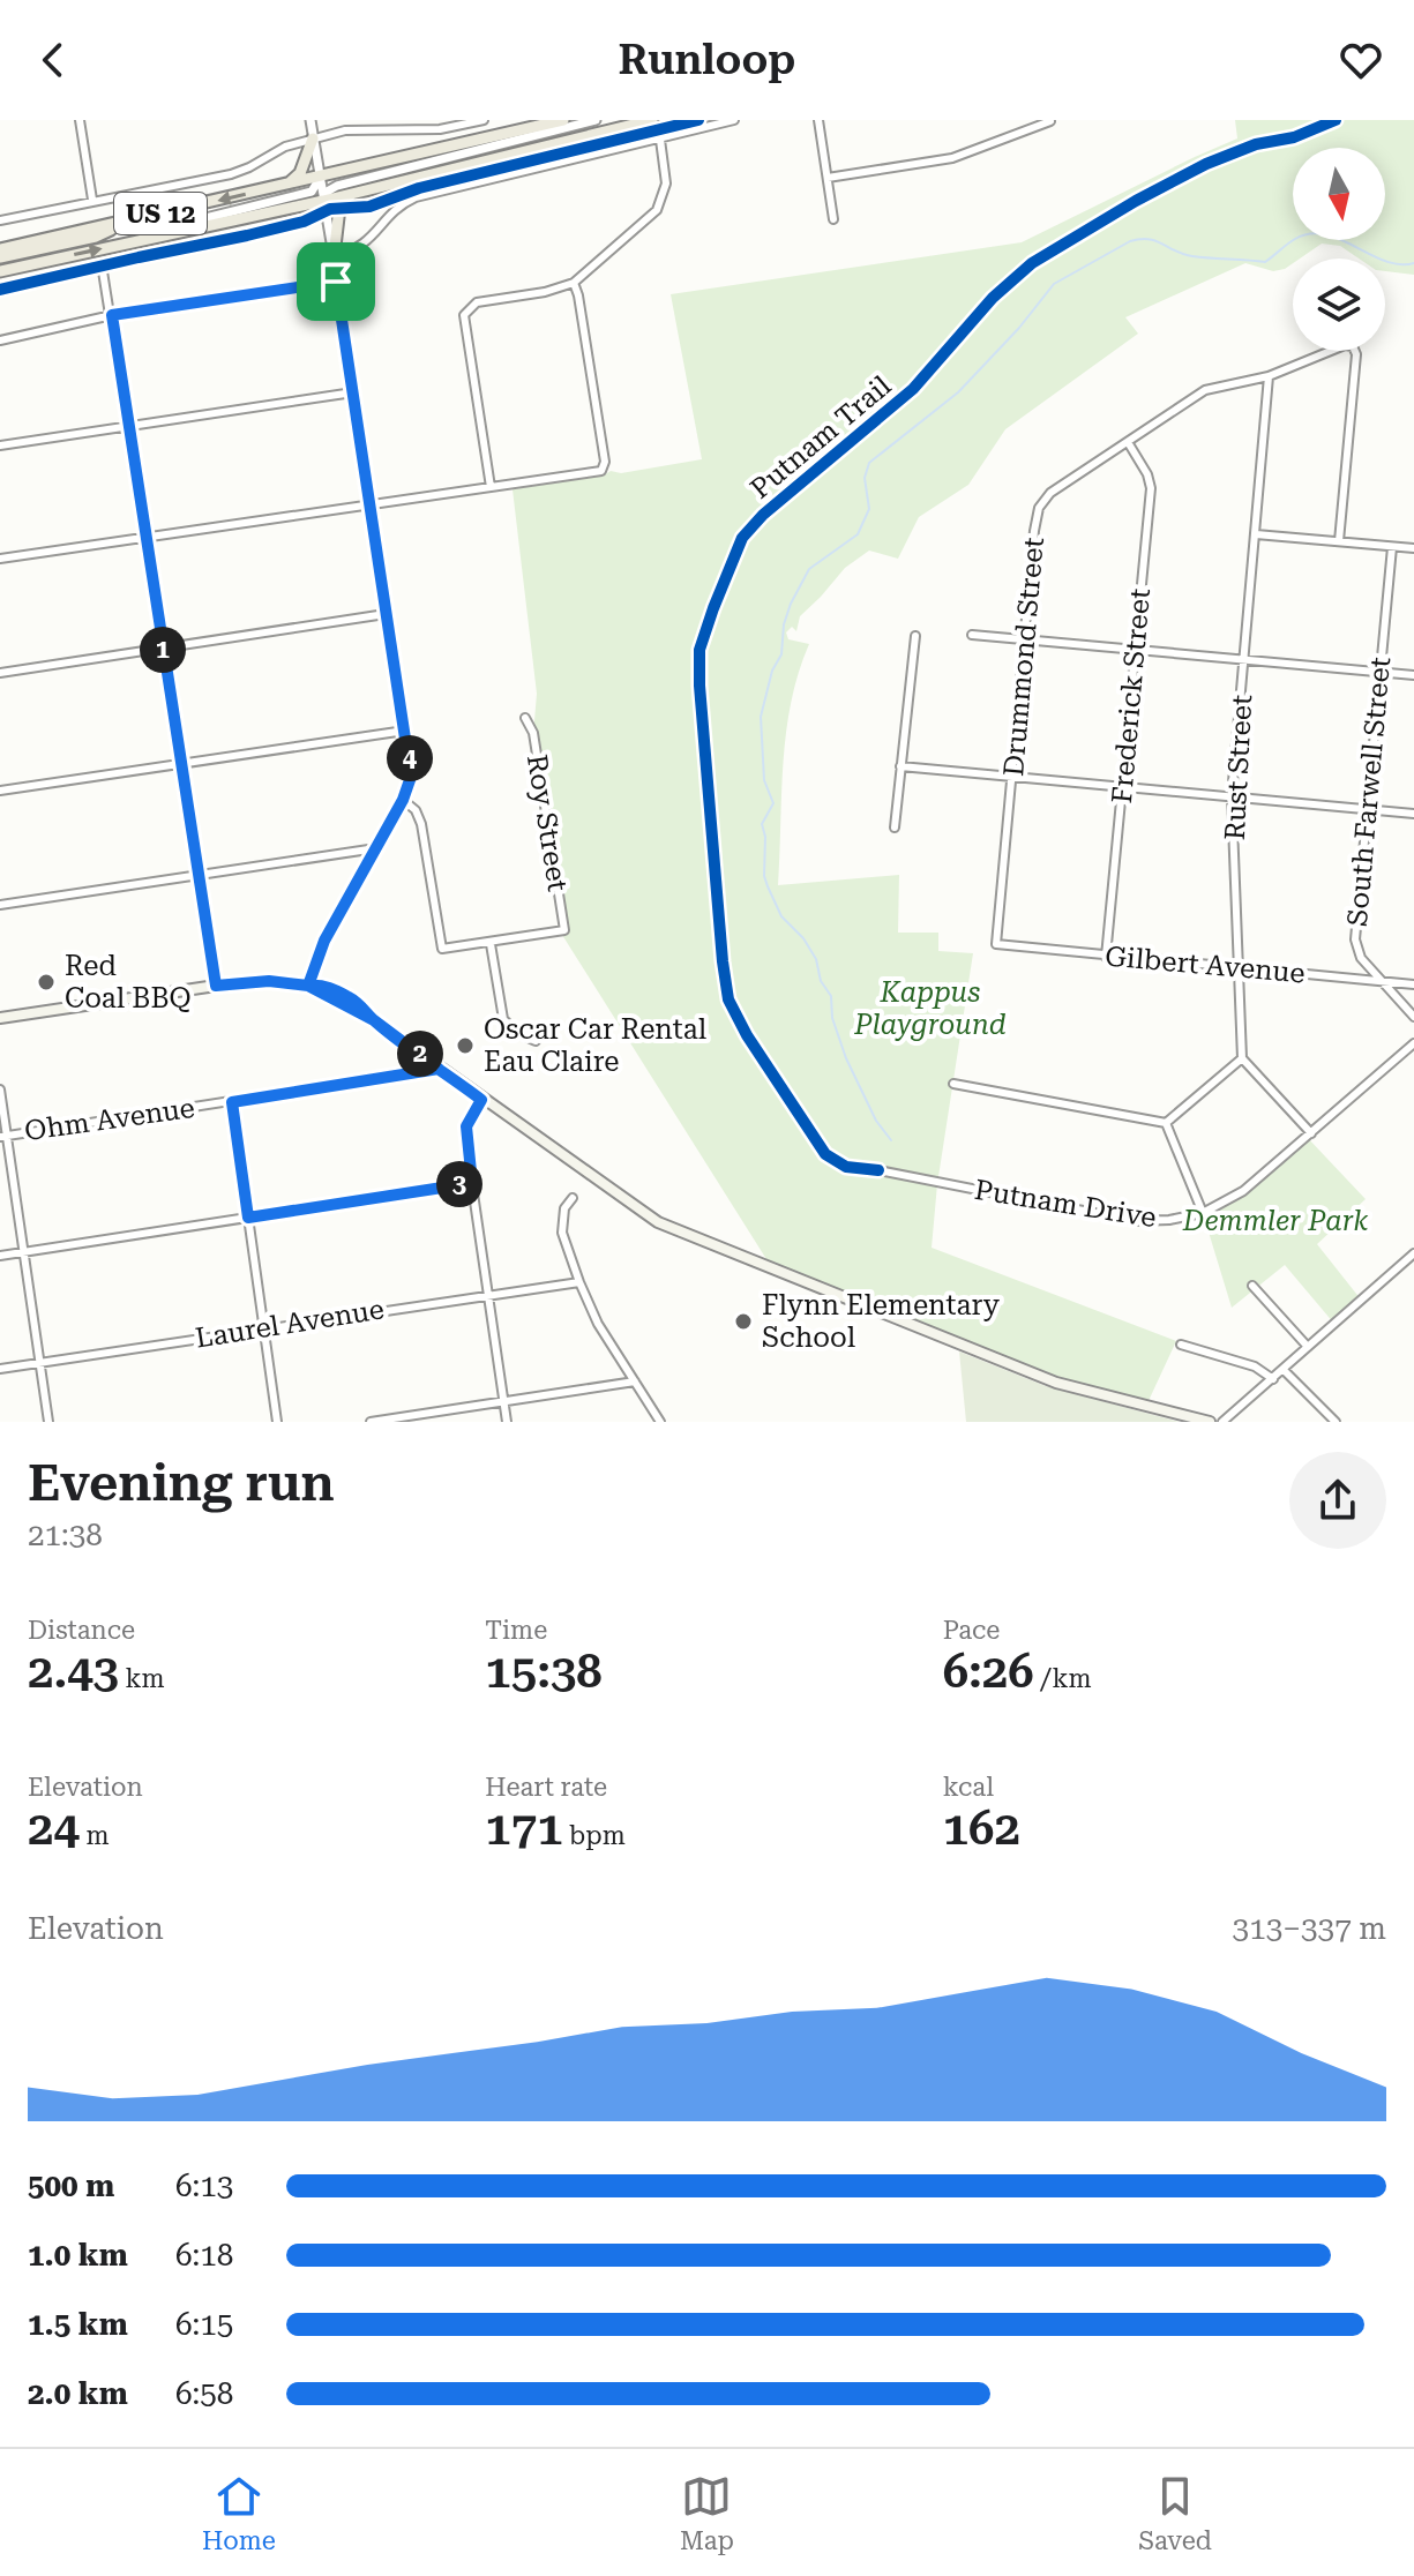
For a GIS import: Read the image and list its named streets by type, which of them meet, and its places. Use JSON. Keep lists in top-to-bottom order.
{
  "streets": {
    "main road": ["US 12"],
    "street": [
      "Drummond Street",
      "Frederick Street",
      "Rust Street",
      "South Farwell Street",
      "Roy Street",
      "Gilbert Avenue",
      "Ohm Avenue",
      "Putnam Drive",
      "Laurel Avenue"
    ],
    "cycle path": ["Putnam Trail"]
  },
  "crossings": [
    ["Drummond Street", "Frederick Street"],
    ["Drummond Street", "Rust Street"],
    ["Drummond Street", "Gilbert Avenue"],
    ["Frederick Street", "Gilbert Avenue"],
    ["Rust Street", "Gilbert Avenue"],
    ["South Farwell Street", "Gilbert Avenue"]
  ],
  "parks": ["Kappus Playground", "Demmler Park"],
  "places": ["Red Coal BBQ", "Oscar Car Rental Eau Claire", "Flynn Elementary School"],
  "north": "bottom",
  "page": {
    "header": "Runloop",
    "pins": [
      "1",
      "4",
      "2",
      "3"
    ],
    "heading": ["Evening run", "21:38"],
    "stats": [
      ["Distance", "2.43 km"],
      ["Time", "15:38"],
      ["Pace", "6:26 /km"],
      ["Elevation", "24 m"],
      ["Heart rate", "171 bpm"],
      ["kcal", "162"]
    ],
    "chart": ["Elevation", "313–337 m"],
    "list": [
      {
        "name": "500 m",
        "note": "6:13"
      },
      {
        "name": "1.0 km",
        "note": "6:18"
      },
      {
        "name": "1.5 km",
        "note": "6:15"
      },
      {
        "name": "2.0 km",
        "note": "6:58"
      }
    ],
    "tabs": ["Home", "Map", "Saved"]
  }
}
